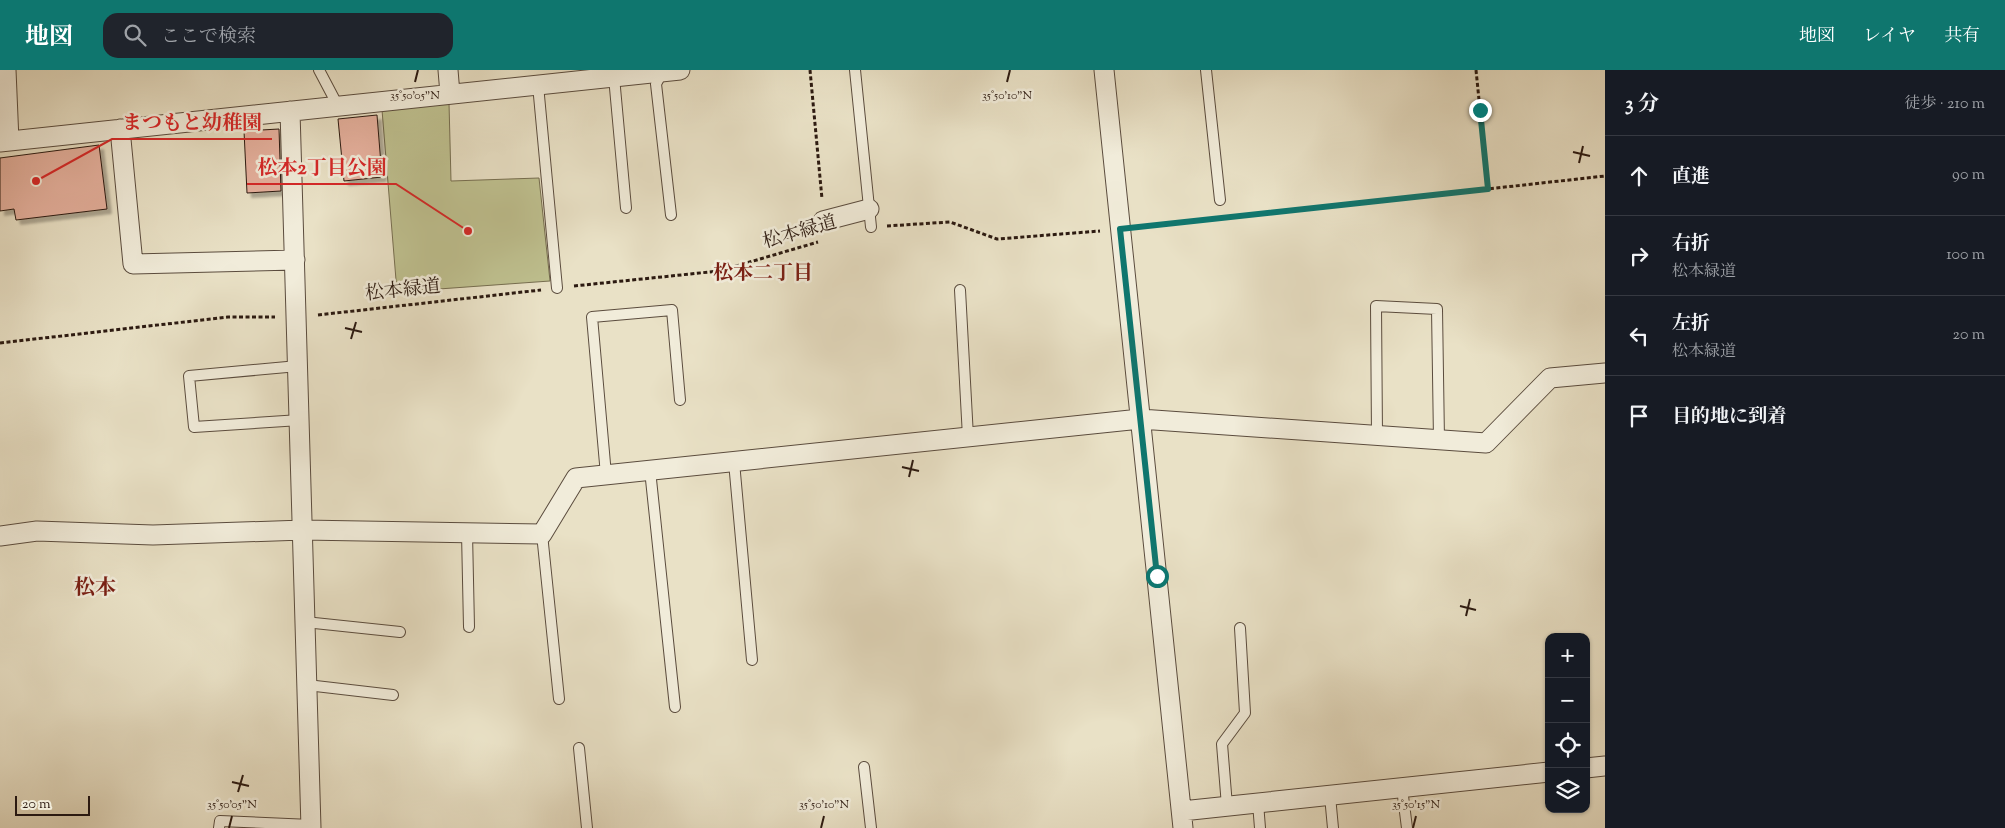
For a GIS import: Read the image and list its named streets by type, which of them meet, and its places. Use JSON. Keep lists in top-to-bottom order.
{
  "streets": {
    "path": ["松本緑道"]
  },
  "districts": ["松本二丁目", "松本"],
  "places": ["まつもと幼稚園", "松本2丁目公園"],
  "scale_bar": "20 m",
  "page": {
    "header": "地図",
    "search": "ここで検索",
    "nav": ["地図", "レイヤ", "共有"],
    "heading": ["3 分", "徒歩 · 210 m"],
    "list": [
      ["直進", "90 m"],
      ["右折", "松本緑道", "100 m"],
      ["左折", "松本緑道", "20 m"],
      "目的地に到着"
    ],
    "map_buttons": ["+", "−"],
    "scale": "20 m"
  },
  "coordinates": ["35°50'10\"N", "35°50'05\"N", "35°50'15\"N"]
}
